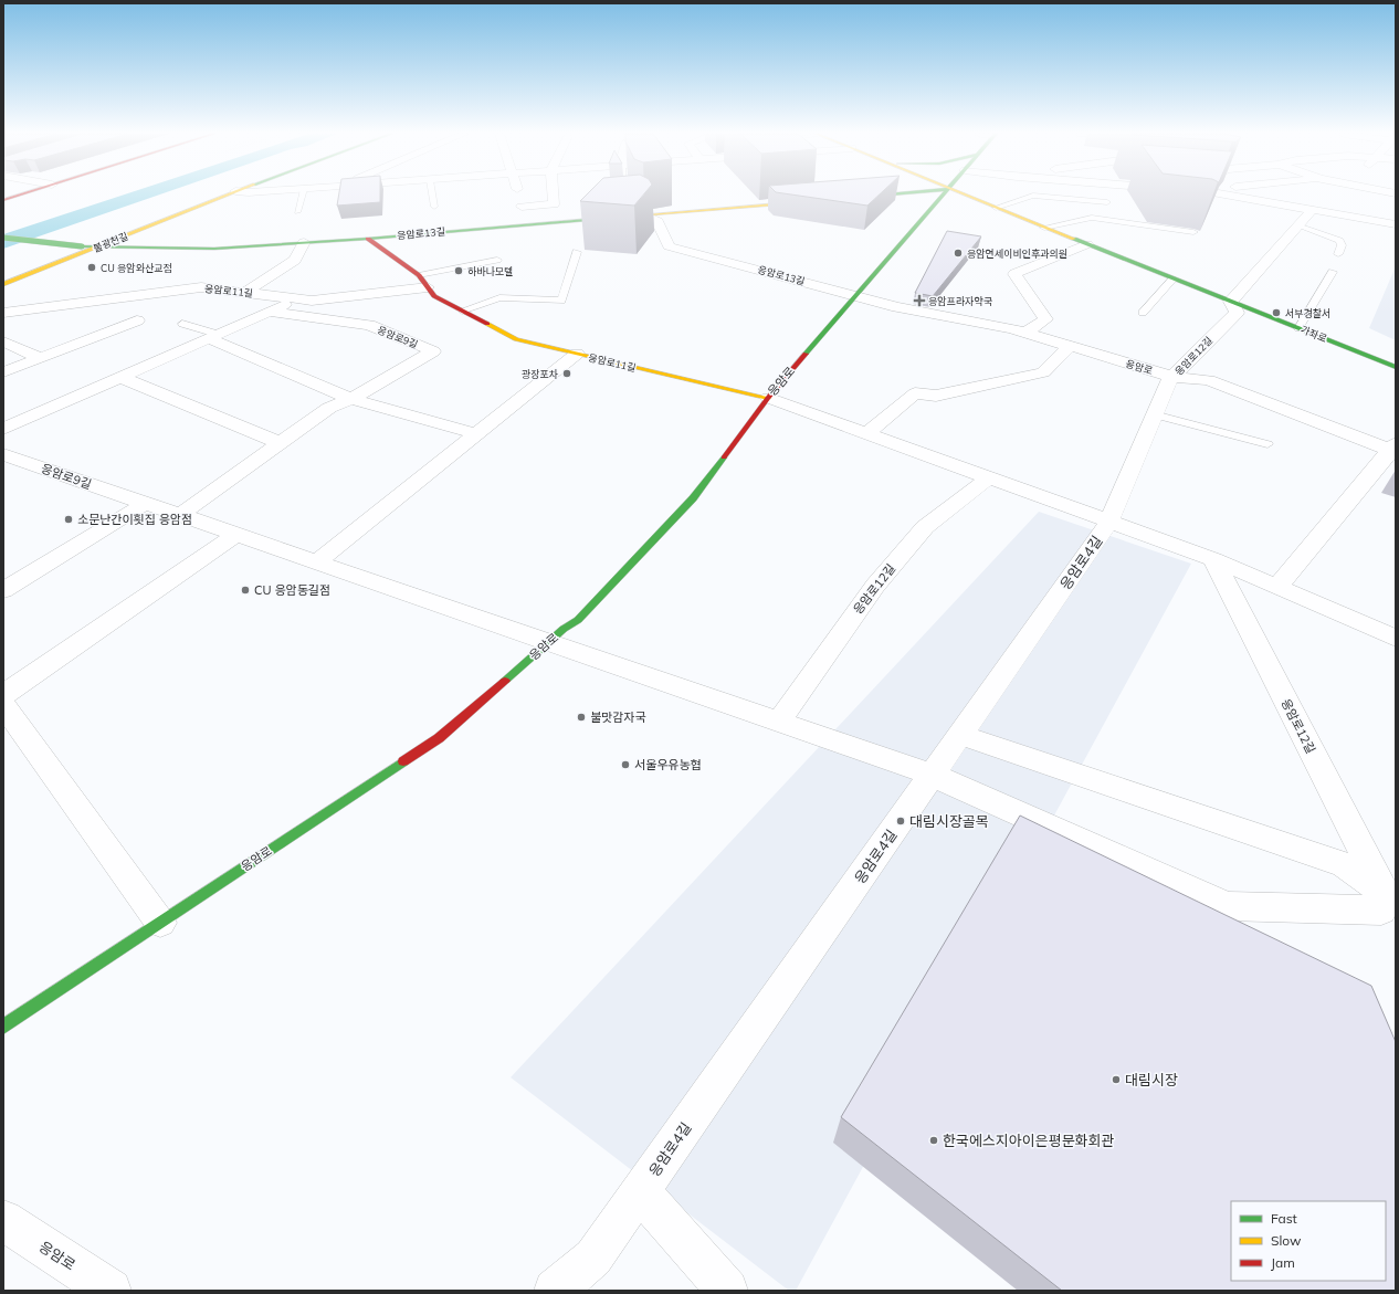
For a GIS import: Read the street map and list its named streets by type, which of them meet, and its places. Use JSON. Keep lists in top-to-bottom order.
{
  "streets": {
    "main road": [
      "응암로13길",
      "불광천길",
      "응암로11길",
      "가좌로",
      "응암로"
    ],
    "street": ["응암로9길", "응암로12길", "응암로4길"]
  },
  "crossings": [
    ["응암로13길", "불광천길"],
    ["응암로13길", "응암로11길"],
    ["응암로13길", "응암로"],
    ["응암로11길", "응암로"],
    ["가좌로", "응암로12길"],
    ["응암로9길", "응암로12길"],
    ["응암로9길", "응암로"],
    ["응암로9길", "응암로4길"],
    ["응암로12길", "응암로"],
    ["응암로12길", "응암로4길"]
  ],
  "places": {
    "other": [
      "응암연세이비인후과의원",
      "CU 응암와산교점",
      "하바나모텔",
      "서부경찰서",
      "광장포차",
      "소문난간이횟집 응암점",
      "CU 응암동길점",
      "불맛감자국",
      "서울우유농협",
      "대림시장골목",
      "대림시장",
      "한국에스지아이은평문화회관"
    ],
    "health": ["응암프라자약국"]
  },
  "legend": ["Fast", "Slow", "Jam"]
}
